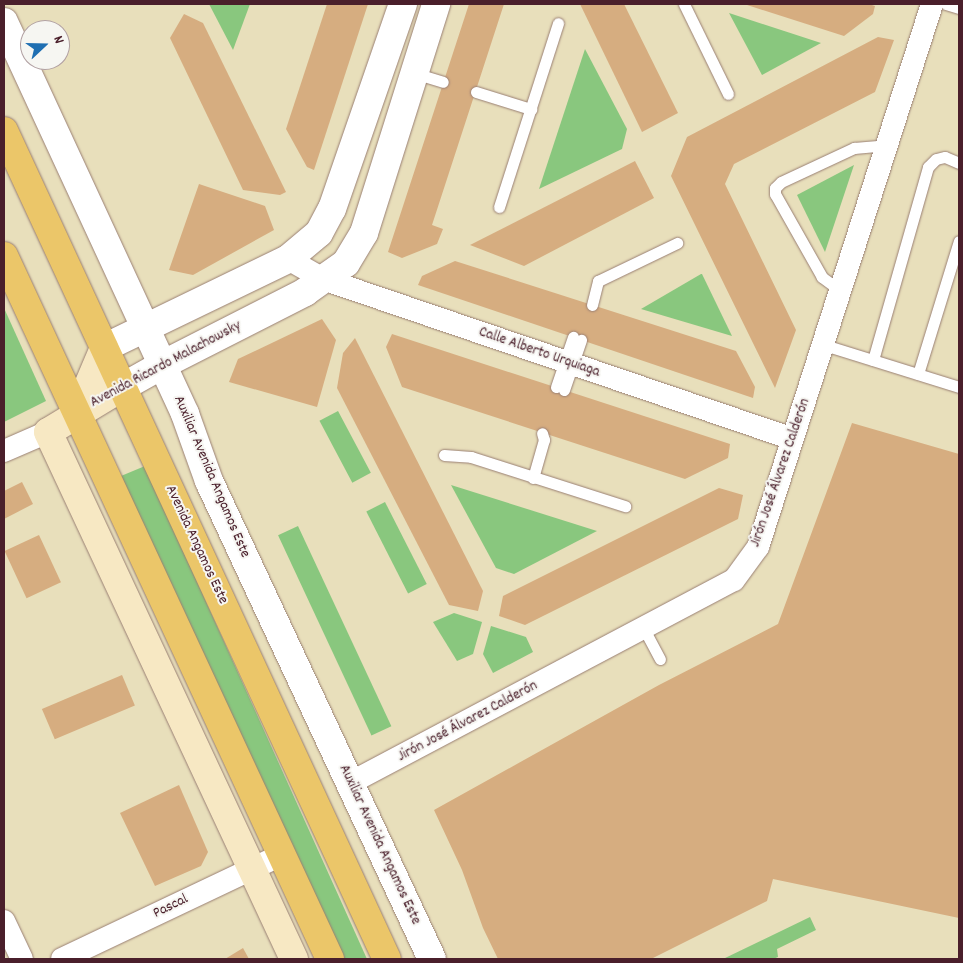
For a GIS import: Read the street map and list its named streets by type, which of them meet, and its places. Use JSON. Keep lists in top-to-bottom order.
{
  "streets": {
    "main road": ["Avenida Ricardo Malachowsky", "Avenida Angamos Este"],
    "street": [
      "Calle Alberto Urquiaga",
      "Jirón José Álvarez Calderón",
      "Auxiliar Avenida Angamos Este",
      "Pascal"
    ]
  },
  "crossings": [
    ["Calle Alberto Urquiaga", "Avenida Ricardo Malachowsky"],
    ["Calle Alberto Urquiaga", "Jirón José Álvarez Calderón"],
    ["Avenida Ricardo Malachowsky", "Auxiliar Avenida Angamos Este"],
    ["Avenida Ricardo Malachowsky", "Avenida Angamos Este"],
    ["Jirón José Álvarez Calderón", "Auxiliar Avenida Angamos Este"]
  ],
  "north": "right"
}
